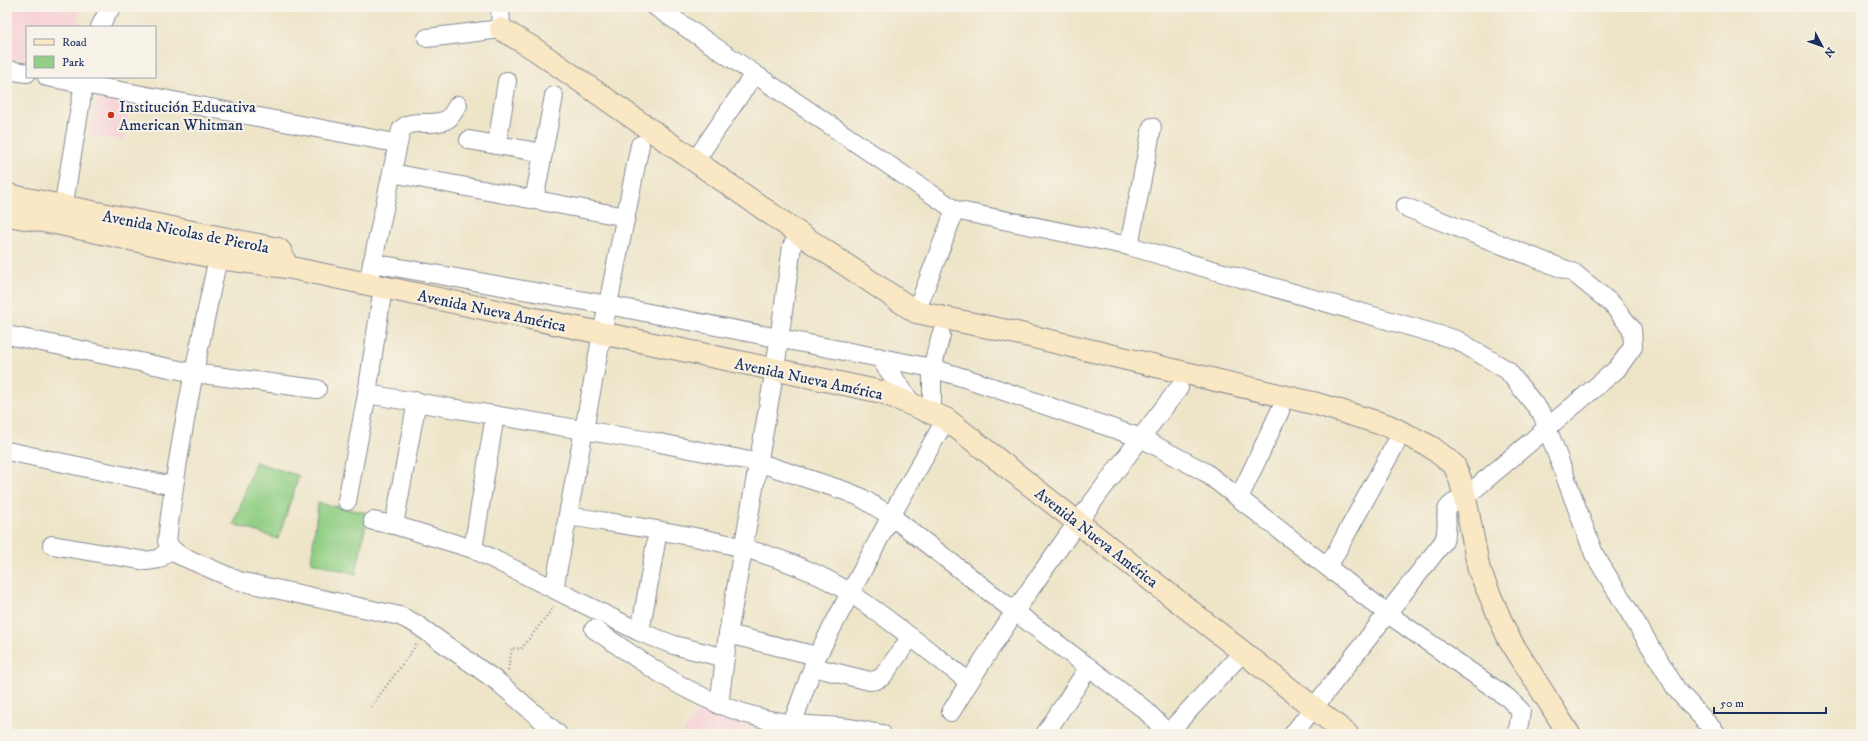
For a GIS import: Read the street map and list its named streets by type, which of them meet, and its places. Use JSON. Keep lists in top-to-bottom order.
{
  "streets": {
    "street": ["Avenida Nicolas de Pierola", "Avenida Nueva América"]
  },
  "crossings": [
    ["Avenida Nicolas de Pierola", "Avenida Nueva América"]
  ],
  "places": ["Institución Educativa American Whitman"],
  "legend": ["Road", "Park"],
  "scale_bar": "50 m",
  "north": "bottom right"
}
